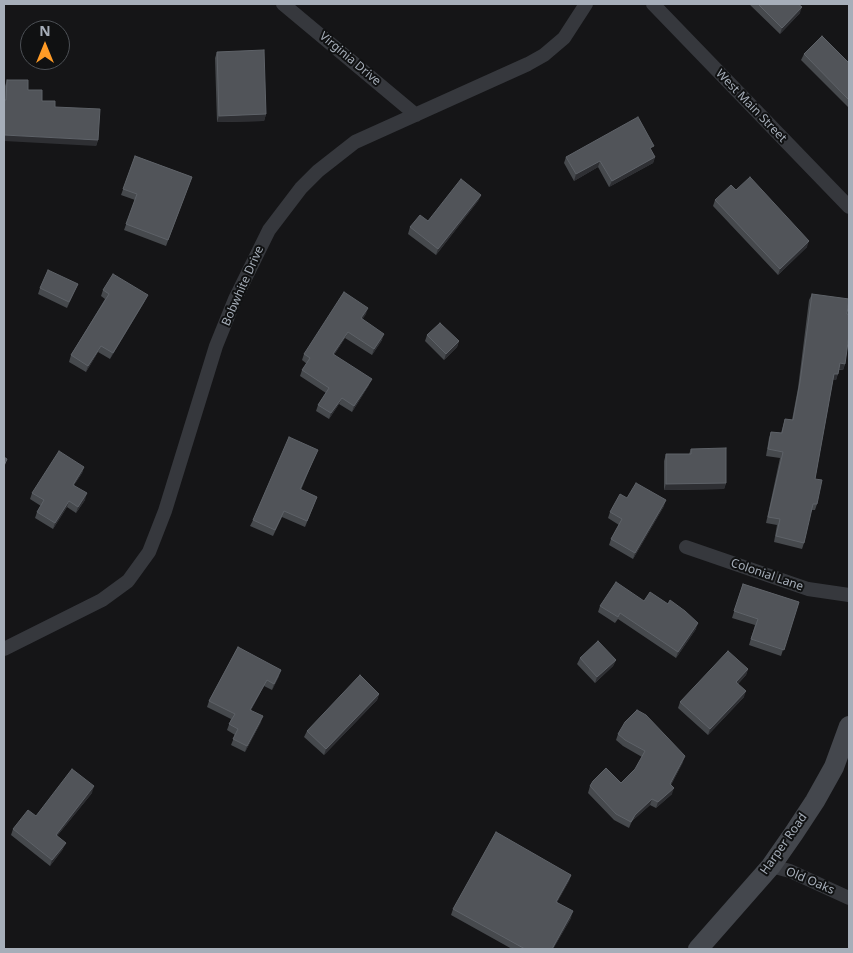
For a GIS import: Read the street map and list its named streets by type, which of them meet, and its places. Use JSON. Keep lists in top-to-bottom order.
{
  "streets": {
    "main road": ["Harper Road"],
    "street": [
      "Virginia Drive",
      "West Main Street",
      "Bobwhite Drive",
      "Colonial Lane",
      "Old Oaks"
    ]
  },
  "crossings": [
    ["Virginia Drive", "Bobwhite Drive"],
    ["Harper Road", "Old Oaks"]
  ],
  "north": "top"
}
